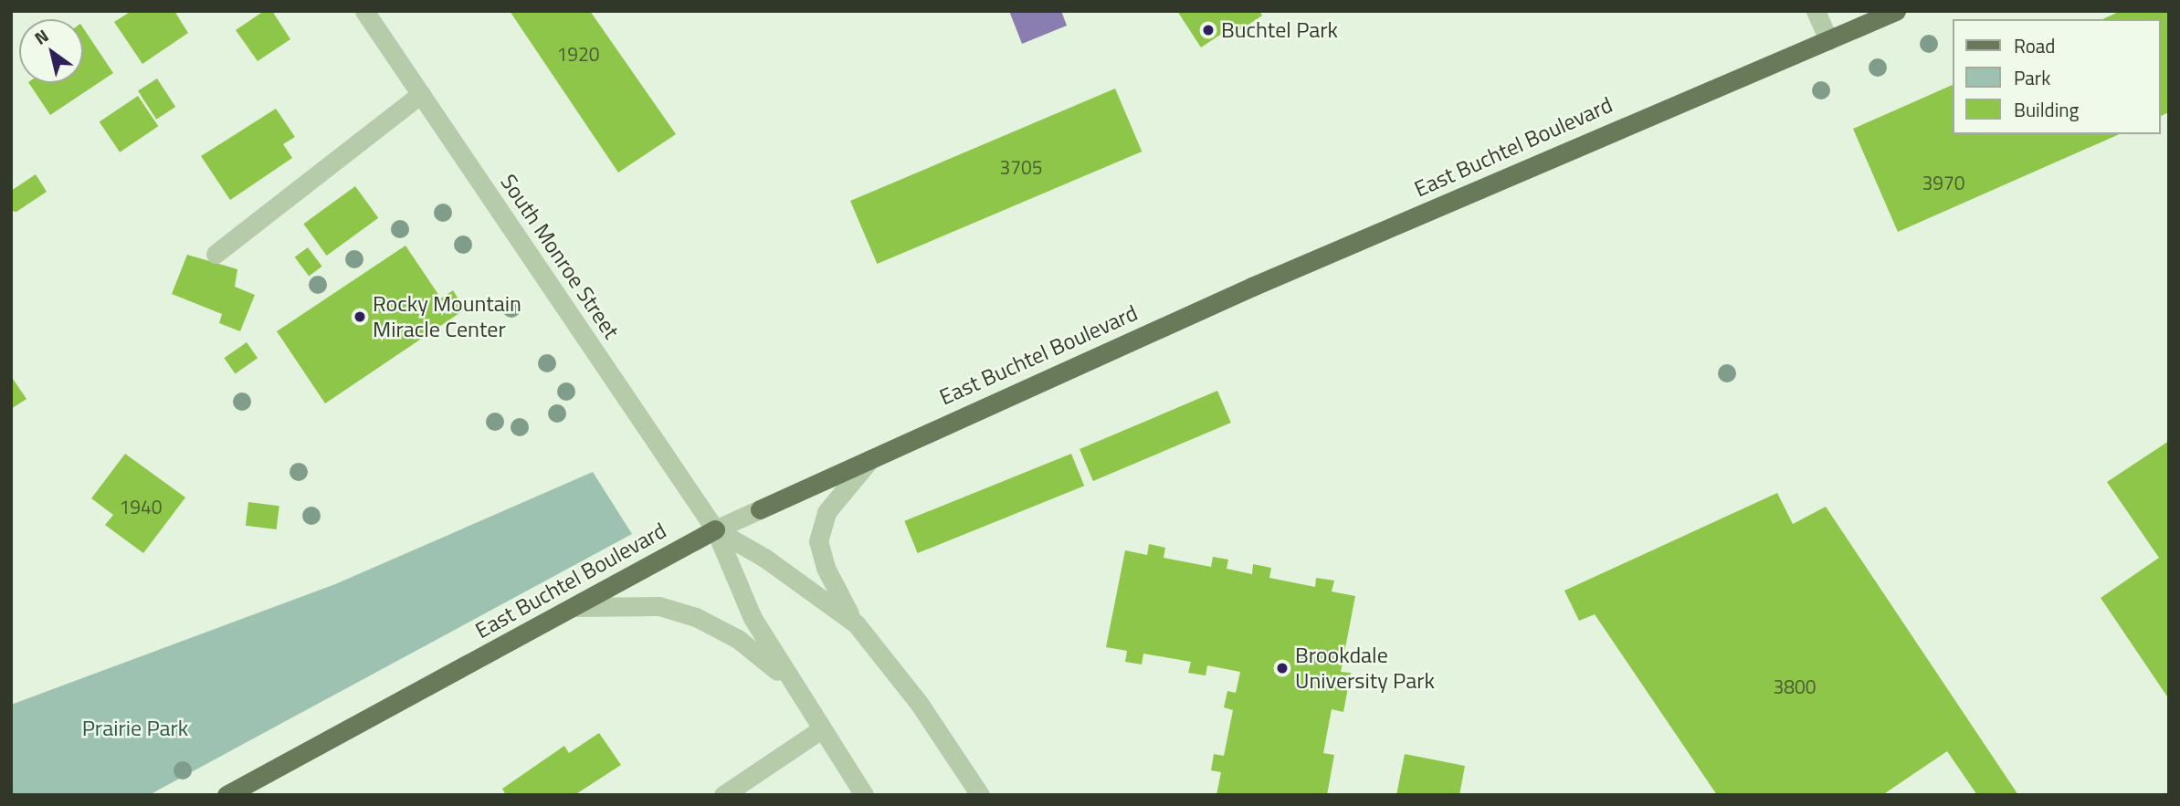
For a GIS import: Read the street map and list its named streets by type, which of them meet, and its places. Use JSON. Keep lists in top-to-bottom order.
{
  "streets": {
    "main road": ["East Buchtel Boulevard"],
    "street": ["South Monroe Street"]
  },
  "crossings": [
    ["East Buchtel Boulevard", "South Monroe Street"]
  ],
  "parks": ["Prairie Park"],
  "places": ["Buchtel Park", "Rocky Mountain Miracle Center", "Brookdale University Park"],
  "house_numbers": [
    "1920",
    "3705",
    "3970",
    "1940",
    "3800"
  ],
  "legend": ["Road", "Park", "Building"],
  "north": "top left"
}
